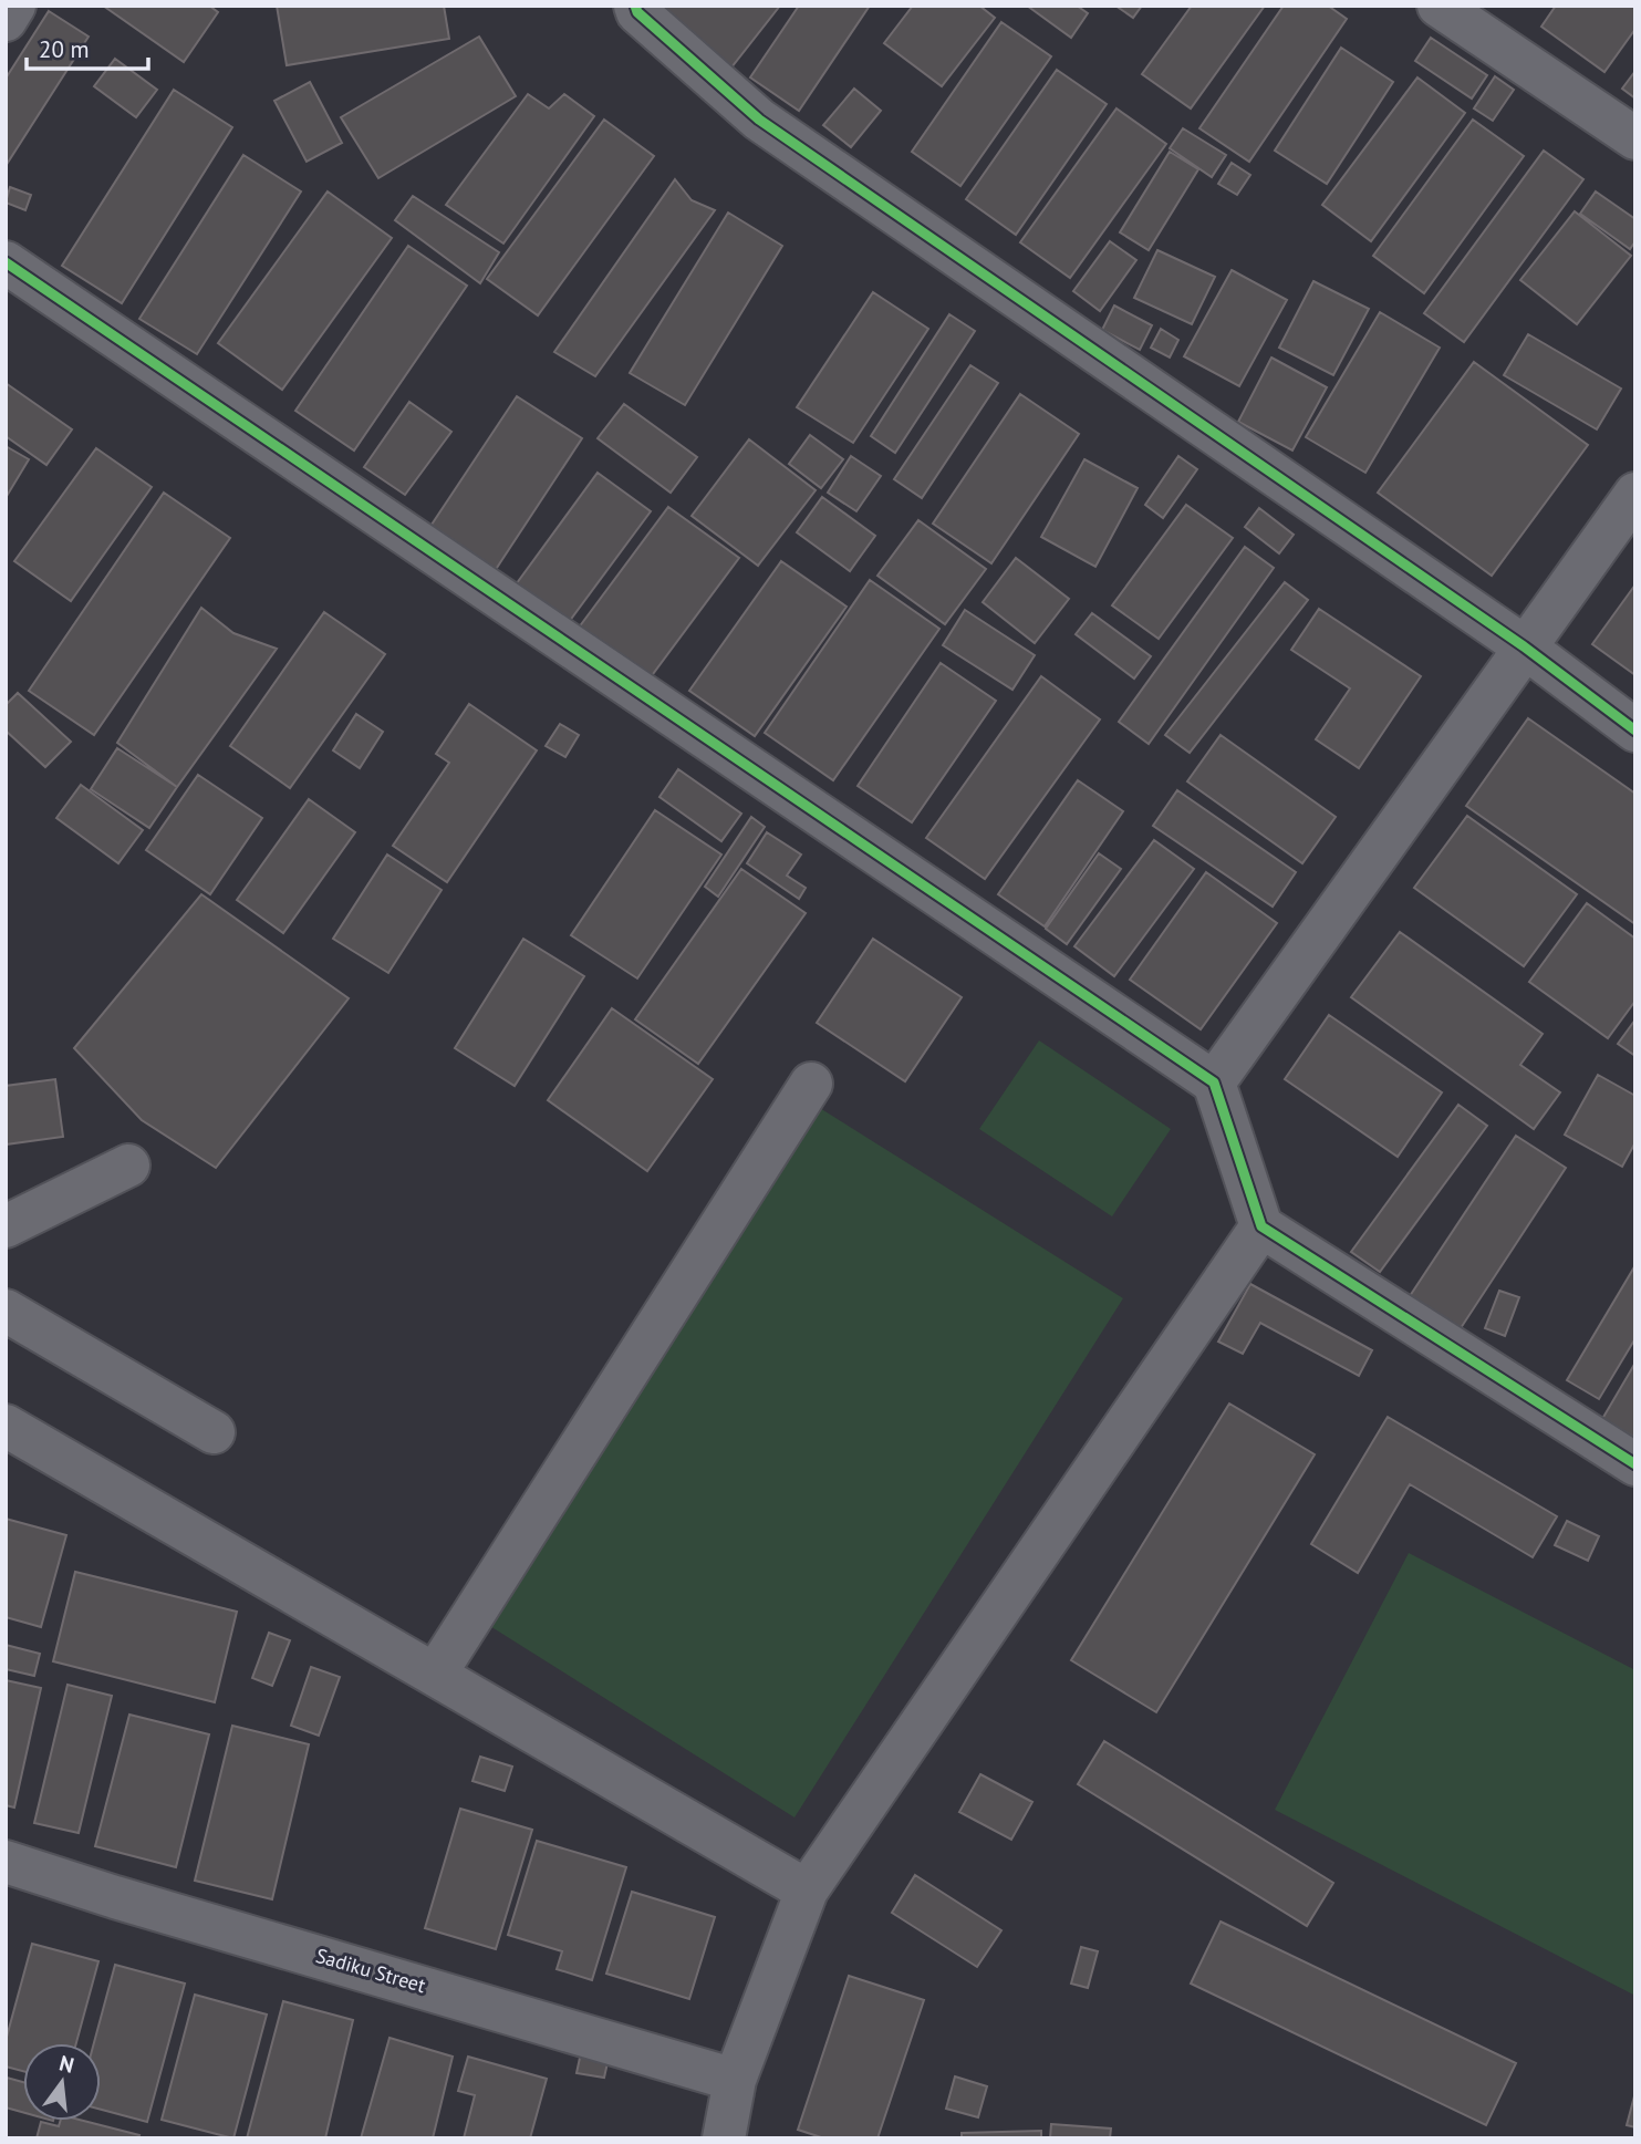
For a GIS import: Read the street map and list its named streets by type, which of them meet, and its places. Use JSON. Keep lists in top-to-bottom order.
{
  "streets": {
    "street": ["Sadiku Street"]
  },
  "scale_bar": "20 m",
  "north": "top"
}
